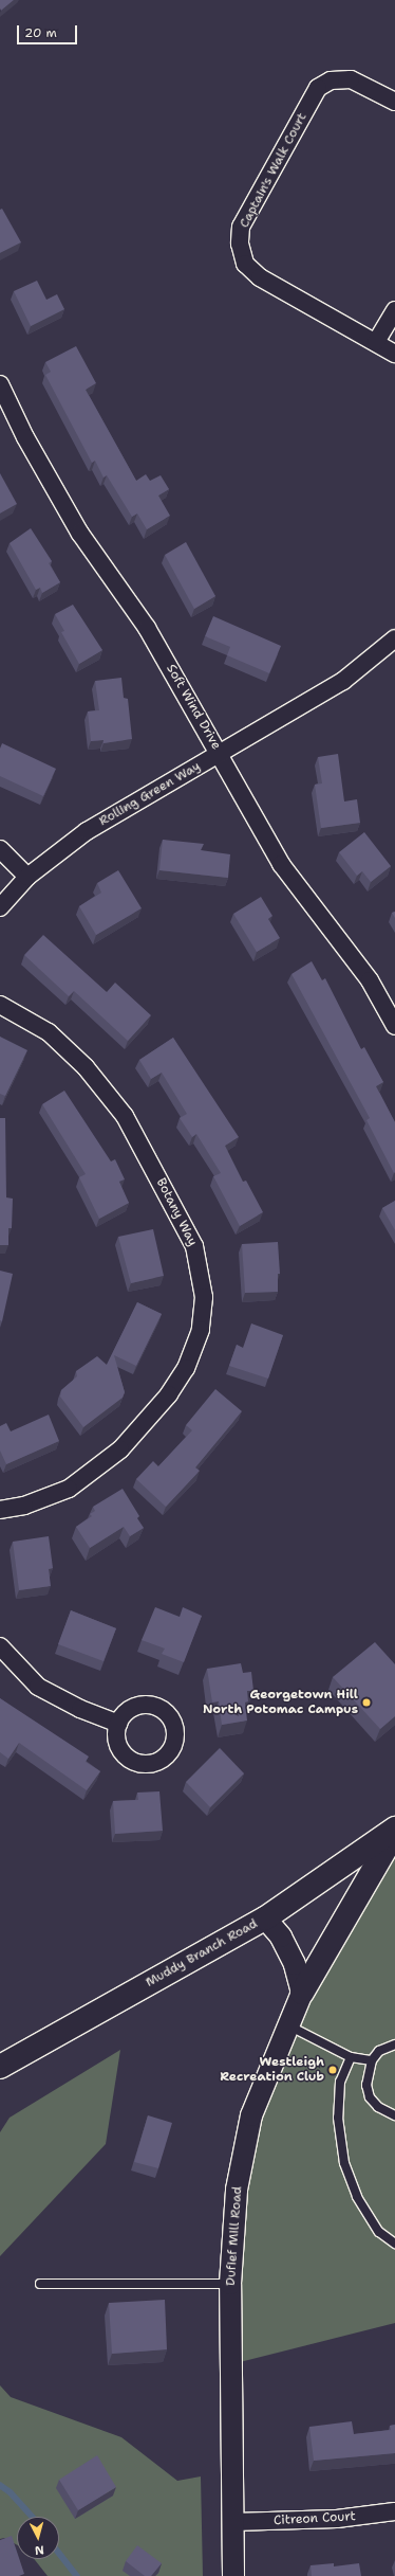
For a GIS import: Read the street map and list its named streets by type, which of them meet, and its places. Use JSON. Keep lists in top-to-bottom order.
{
  "streets": {
    "main road": ["Muddy Branch Road"],
    "street": [
      "Captain's Walk Court",
      "Soft Wind Drive",
      "Rolling Green Way",
      "Botany Way",
      "Dufief Mill Road",
      "Citreon Court"
    ]
  },
  "crossings": [
    ["Soft Wind Drive", "Rolling Green Way"],
    ["Dufief Mill Road", "Citreon Court"]
  ],
  "places": ["Georgetown Hill North Potomac Campus", "Westleigh Recreation Club"],
  "scale_bar": "20 m",
  "north": "bottom"
}
